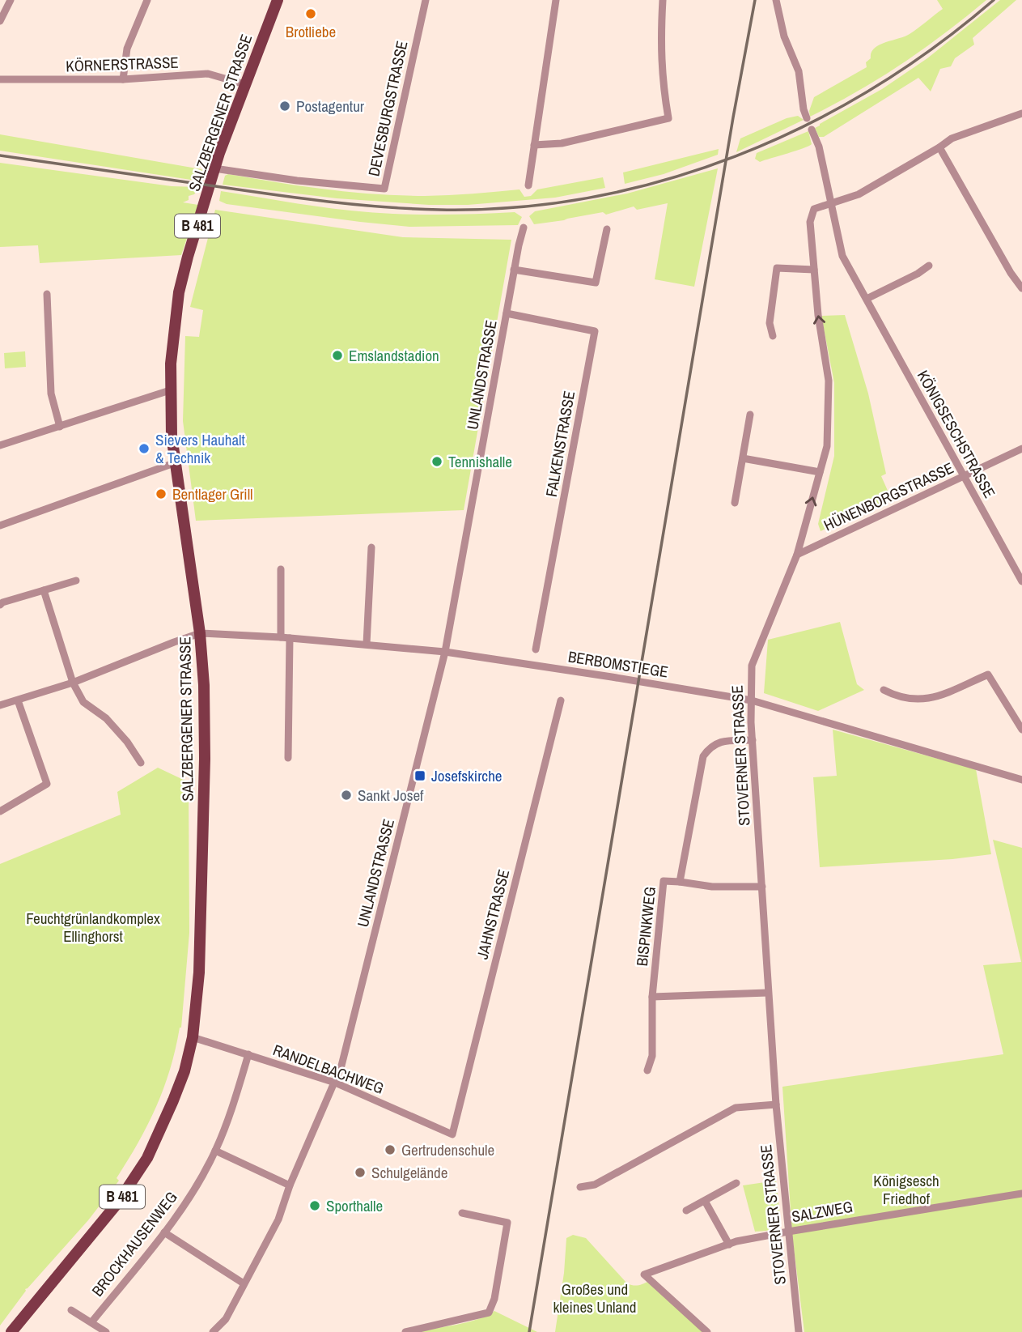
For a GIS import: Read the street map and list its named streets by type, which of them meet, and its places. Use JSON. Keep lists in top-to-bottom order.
{
  "streets": {
    "main road": ["SALZBERGENER STRASSE", "B 481"],
    "street": [
      "KÖRNERSTRASSE",
      "DEVESBURGSTRASSE",
      "UNLANDSTRASSE",
      "KÖNIGSESCHSTRASSE",
      "FALKENSTRASSE",
      "HÜNENBORGSTRASSE",
      "BERBOMSTIEGE",
      "STOVERNER STRASSE",
      "JAHNSTRASSE",
      "BISPINKWEG",
      "RANDELBACHWEG",
      "SALZWEG",
      "BROCKHAUSENWEG"
    ]
  },
  "crossings": [
    ["KÖRNERSTRASSE", "SALZBERGENER STRASSE"],
    ["DEVESBURGSTRASSE", "SALZBERGENER STRASSE"],
    ["SALZBERGENER STRASSE", "BERBOMSTIEGE"],
    ["SALZBERGENER STRASSE", "RANDELBACHWEG"],
    ["UNLANDSTRASSE", "FALKENSTRASSE"],
    ["UNLANDSTRASSE", "BERBOMSTIEGE"],
    ["UNLANDSTRASSE", "RANDELBACHWEG"],
    ["KÖNIGSESCHSTRASSE", "HÜNENBORGSTRASSE"],
    ["KÖNIGSESCHSTRASSE", "STOVERNER STRASSE"],
    ["HÜNENBORGSTRASSE", "STOVERNER STRASSE"],
    ["BERBOMSTIEGE", "STOVERNER STRASSE"],
    ["STOVERNER STRASSE", "BISPINKWEG"],
    ["STOVERNER STRASSE", "SALZWEG"],
    ["JAHNSTRASSE", "RANDELBACHWEG"],
    ["RANDELBACHWEG", "BROCKHAUSENWEG"]
  ],
  "parks": ["Feuchtgrünlandkomplex Ellinghorst", "Königsesch Friedhof", "Großes und kleines Unland"],
  "places": {
    "other": [
      "Brotliebe",
      "Postagentur",
      "Emslandstadion",
      "Sievers Hauhalt & Technik",
      "Tennishalle",
      "Bentlager Grill",
      "Sankt Josef",
      "Gertrudenschule",
      "Schulgelände",
      "Sporthalle"
    ],
    "transit": ["Josefskirche"]
  }
}
